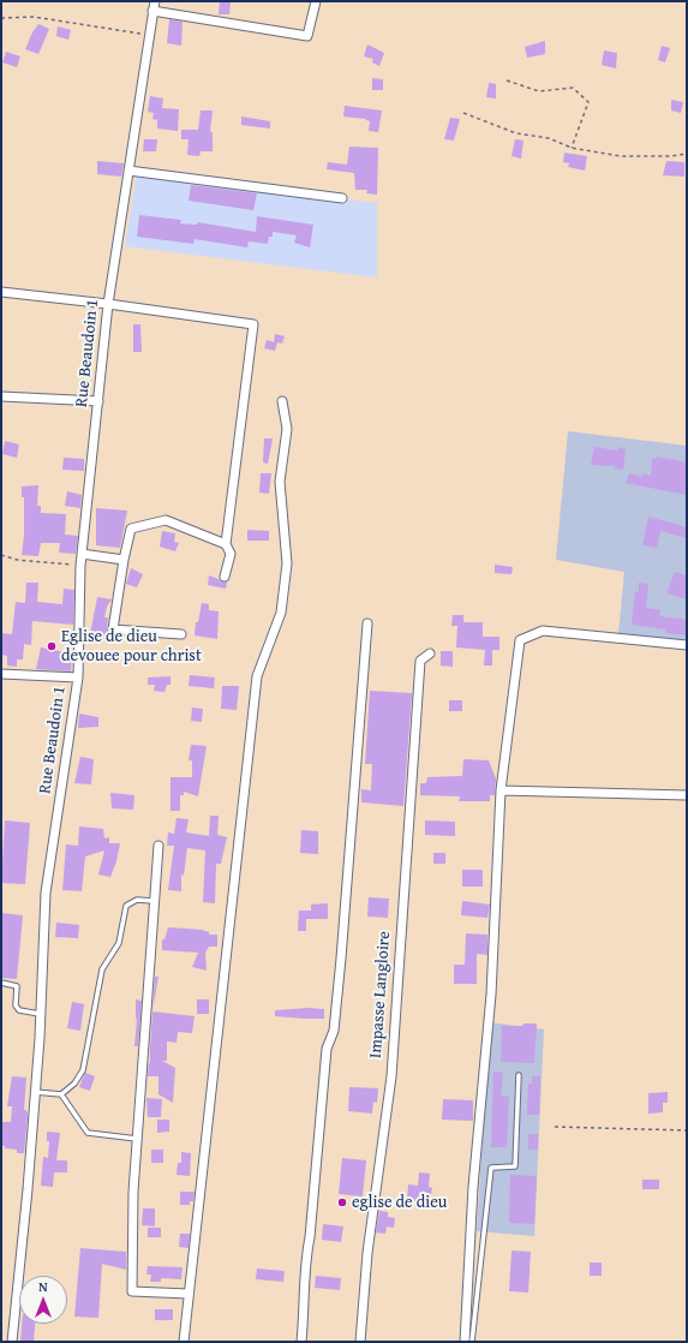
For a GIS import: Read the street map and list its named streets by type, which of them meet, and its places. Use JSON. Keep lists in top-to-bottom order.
{
  "streets": {
    "street": ["Rue Beaudoin 1", "Impasse Langloire"]
  },
  "places": ["Eglise de dieu devouee pour christ", "eglise de dieu"],
  "north": "top"
}
